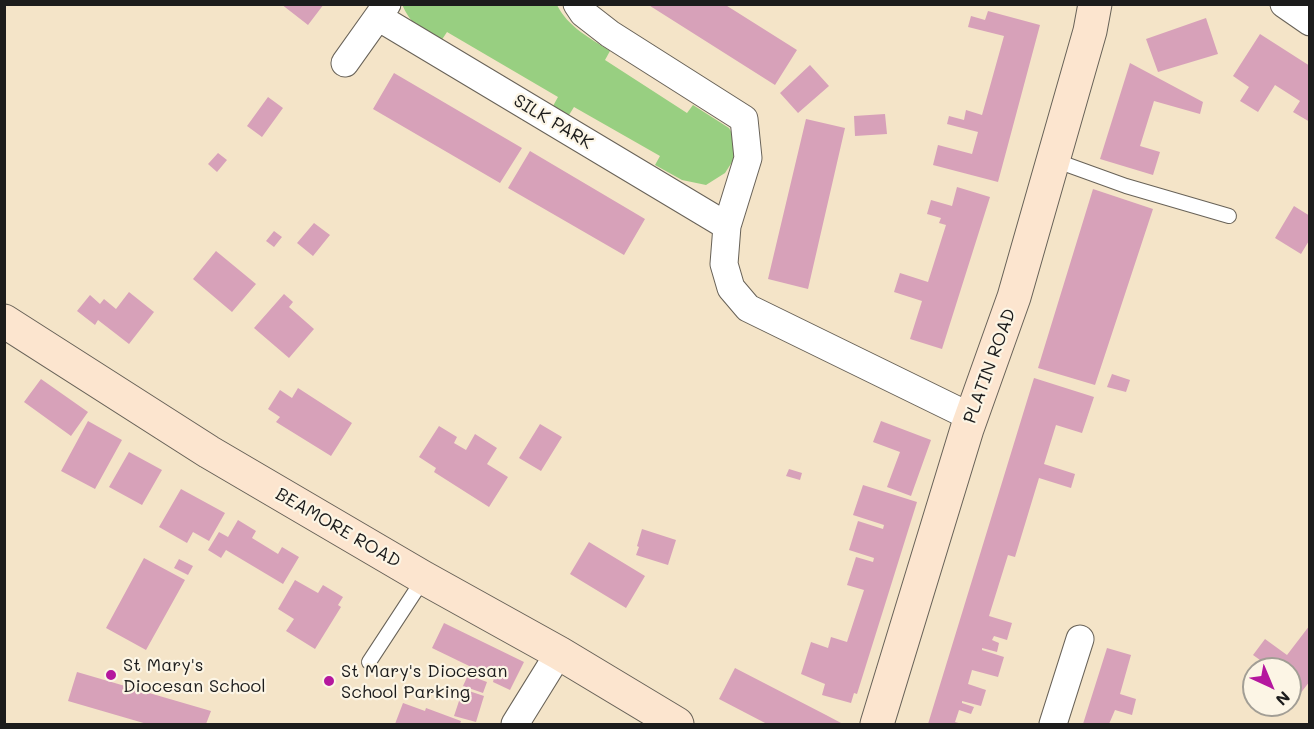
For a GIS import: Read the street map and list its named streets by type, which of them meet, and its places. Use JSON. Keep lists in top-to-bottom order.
{
  "streets": {
    "main road": ["PLATIN ROAD", "BEAMORE ROAD"],
    "street": ["SILK PARK"]
  },
  "places": ["St Mary's Diocesan School", "St Mary's Diocesan School Parking"],
  "north": "bottom right"
}
